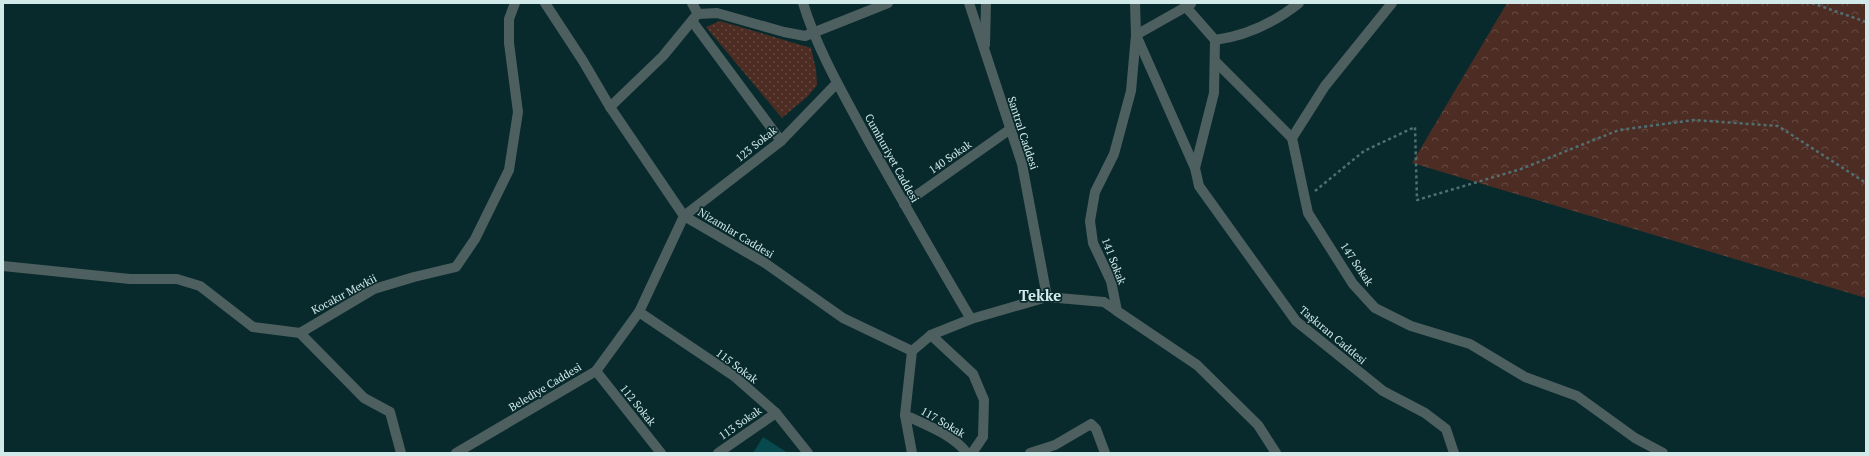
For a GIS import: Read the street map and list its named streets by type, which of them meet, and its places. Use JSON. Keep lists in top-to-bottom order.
{
  "streets": {
    "street": [
      "Santral Caddesi",
      "123 Sokak",
      "140 Sokak",
      "Cumhuriyet Caddesi",
      "Nizamlar Caddesi",
      "141 Sokak",
      "147 Sokak",
      "Kocakır Mevkii",
      "Taşkıran Caddesi",
      "115 Sokak",
      "Belediye Caddesi",
      "112 Sokak",
      "117 Sokak",
      "113 Sokak"
    ]
  },
  "crossings": [
    ["Santral Caddesi", "140 Sokak"],
    ["123 Sokak", "Cumhuriyet Caddesi"],
    ["123 Sokak", "Nizamlar Caddesi"],
    ["123 Sokak", "Belediye Caddesi"],
    ["140 Sokak", "Cumhuriyet Caddesi"],
    ["Nizamlar Caddesi", "Belediye Caddesi"],
    ["141 Sokak", "Taşkıran Caddesi"],
    ["115 Sokak", "Belediye Caddesi"],
    ["115 Sokak", "113 Sokak"],
    ["Belediye Caddesi", "112 Sokak"]
  ],
  "districts": ["Tekke"]
}
